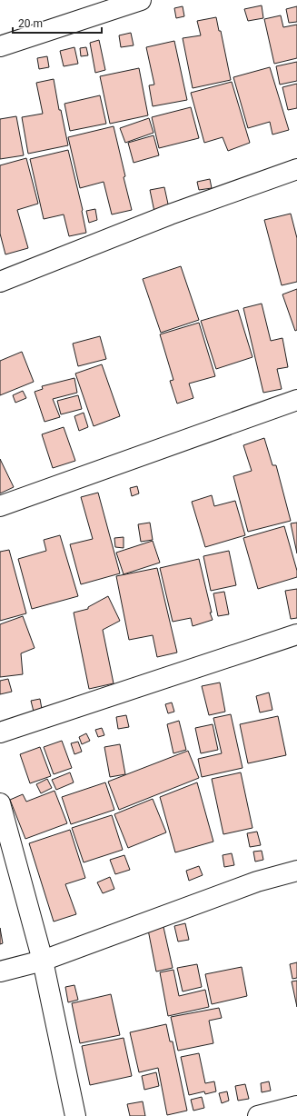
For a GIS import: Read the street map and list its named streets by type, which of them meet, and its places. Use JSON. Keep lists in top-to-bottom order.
{
  "scale_bar": "20 m"
}
